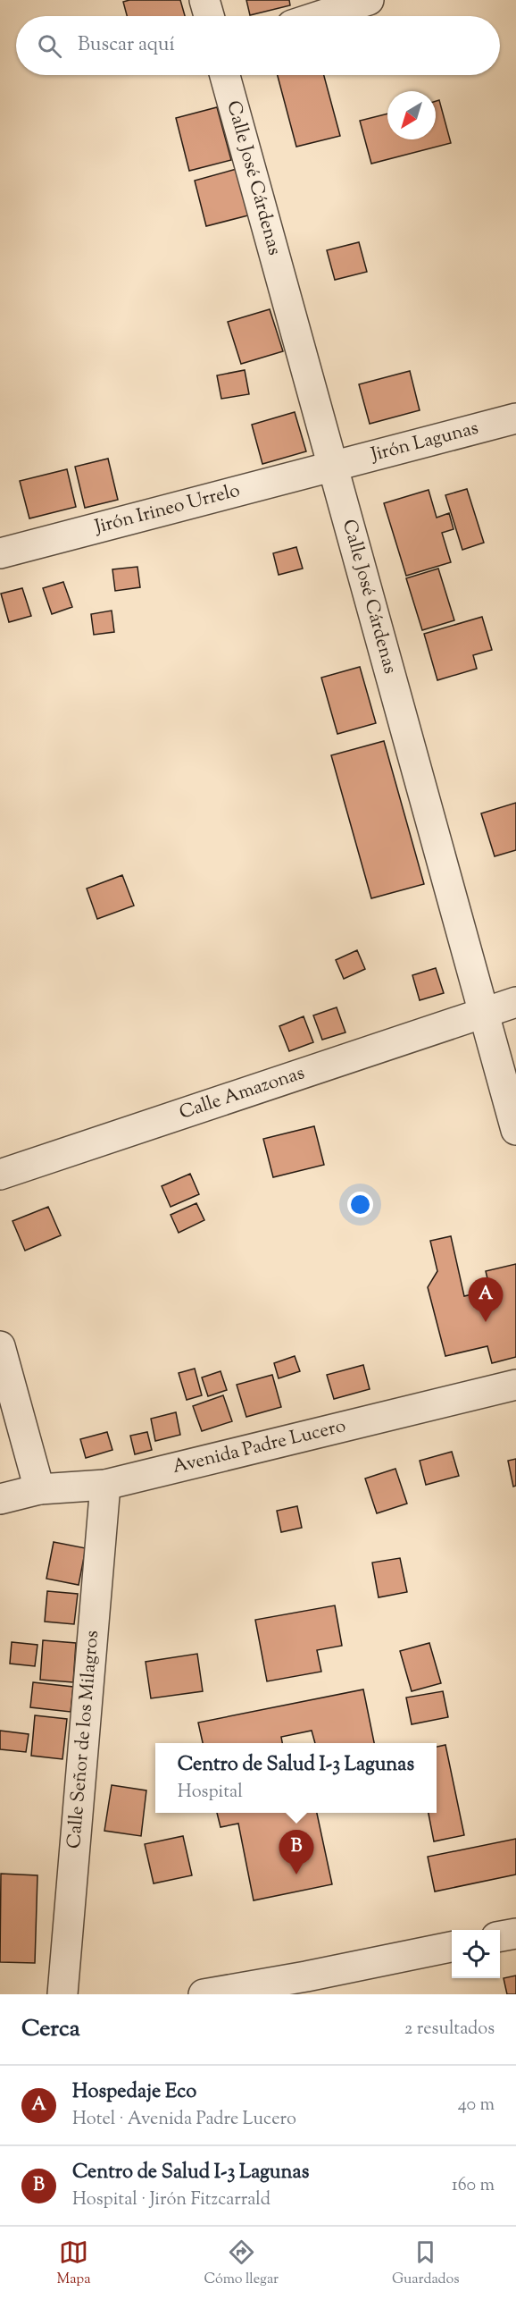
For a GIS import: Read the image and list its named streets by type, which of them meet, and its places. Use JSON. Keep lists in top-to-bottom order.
{
  "streets": {
    "street": [
      "Calle José Cárdenas",
      "Jirón Lagunas",
      "Jirón Irineo Urrelo",
      "Calle Amazonas",
      "Avenida Padre Lucero",
      "Calle Señor de los Milagros"
    ]
  },
  "crossings": [
    ["Calle José Cárdenas", "Jirón Lagunas"],
    ["Calle José Cárdenas", "Jirón Irineo Urrelo"],
    ["Calle José Cárdenas", "Calle Amazonas"],
    ["Jirón Lagunas", "Jirón Irineo Urrelo"],
    ["Avenida Padre Lucero", "Calle Señor de los Milagros"]
  ],
  "north": "bottom left",
  "page": {
    "search": "Buscar aquí",
    "pins": ["A", "B"],
    "popup": ["Centro de Salud I-3 Lagunas", "Hospital"],
    "heading": ["Cerca", "2 resultados"],
    "list": [
      {
        "mark": "A",
        "name": "Hospedaje Eco",
        "note": "Hotel · Avenida Padre Lucero",
        "value": "40 m"
      },
      {
        "mark": "B",
        "name": "Centro de Salud I-3 Lagunas",
        "note": "Hospital · Jirón Fitzcarrald",
        "value": "160 m"
      }
    ],
    "nav": ["Mapa", "Cómo llegar", "Guardados"]
  }
}
